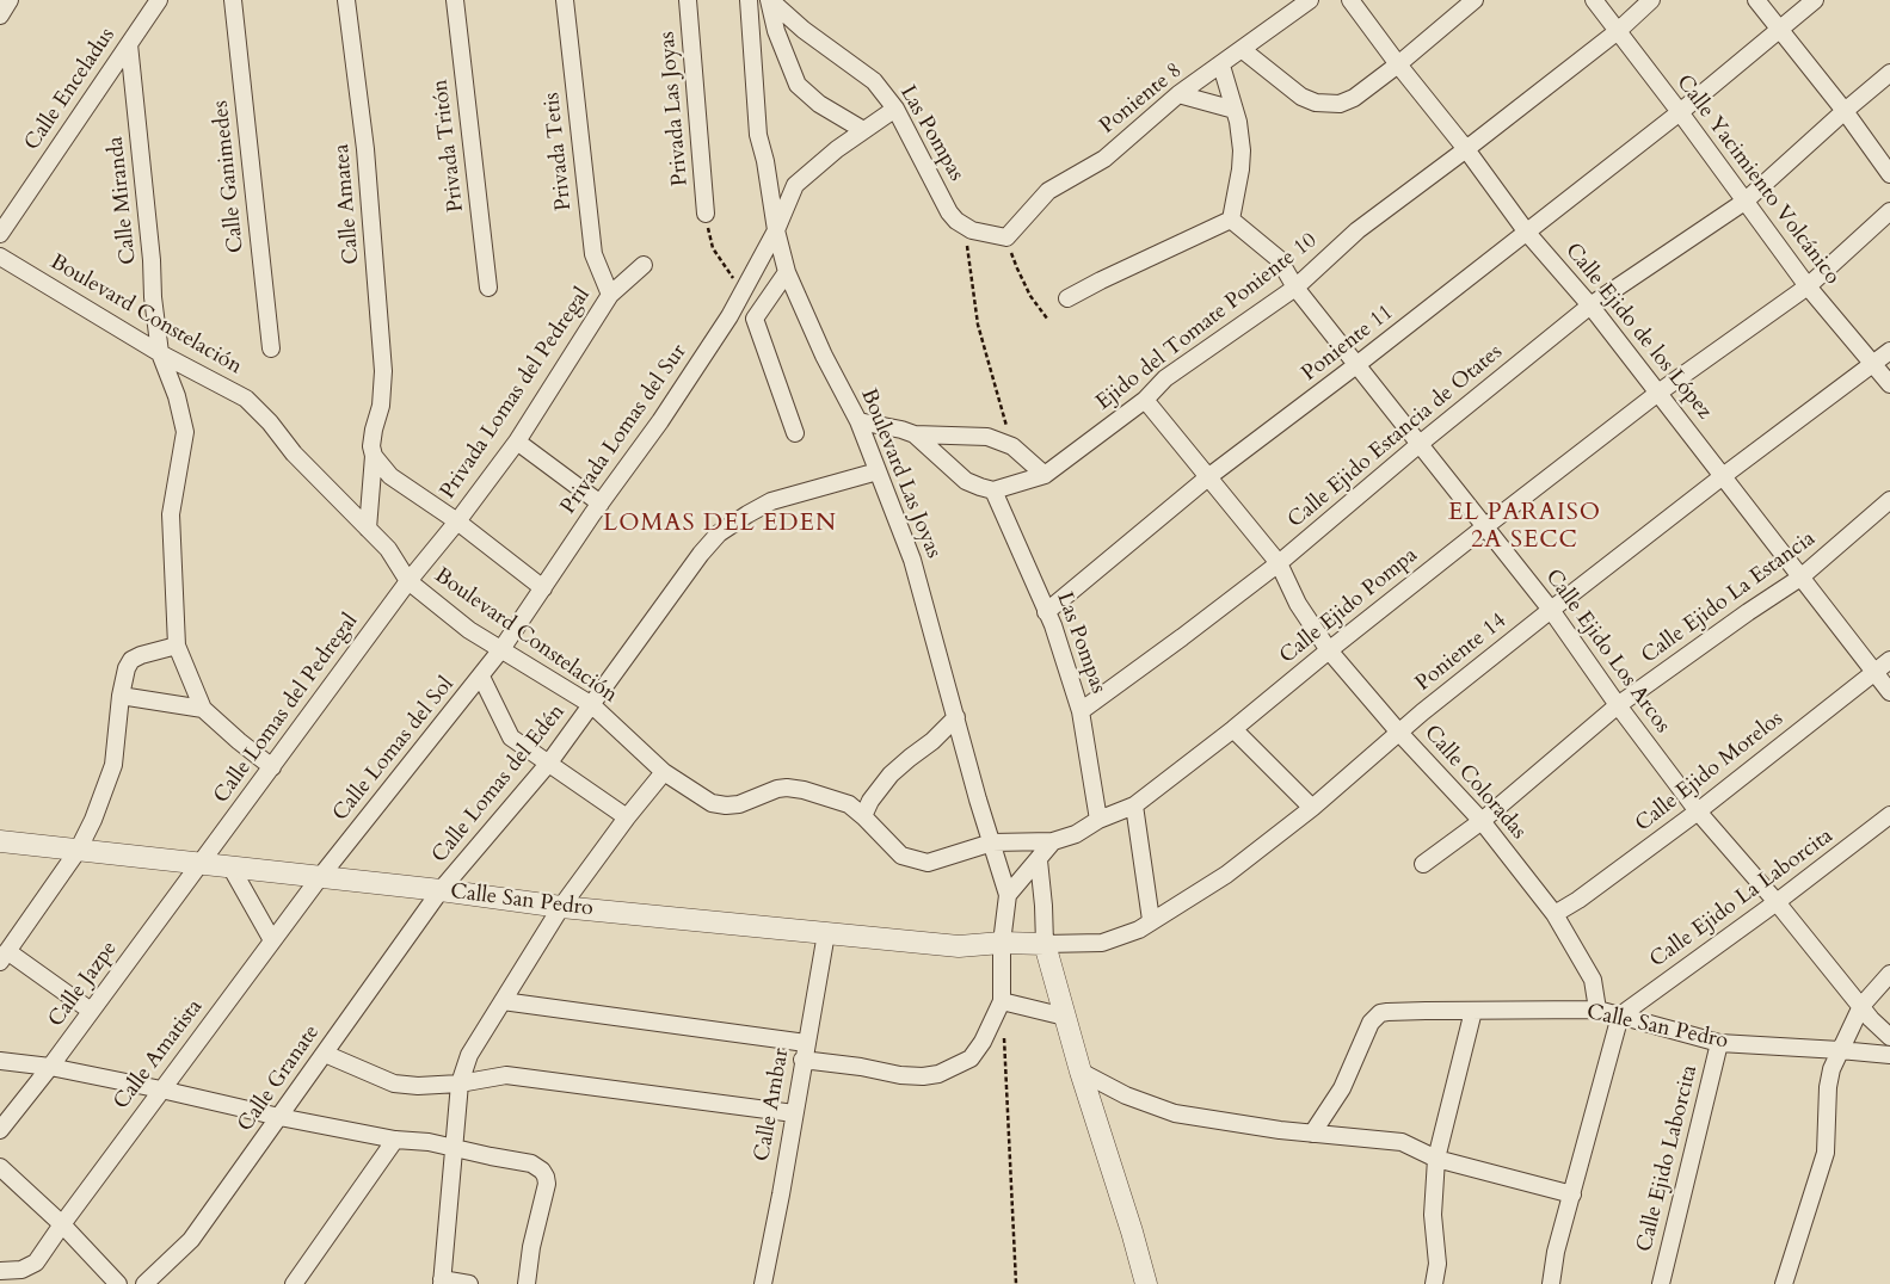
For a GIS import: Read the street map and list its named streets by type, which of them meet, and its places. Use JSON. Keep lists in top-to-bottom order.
{
  "streets": {
    "street": [
      "Calle Enceladus",
      "Poniente 8",
      "Privada Las Joyas",
      "Las Pompas",
      "Privada Tritón",
      "Privada Tetis",
      "Calle Ganimedes",
      "Calle Yacimiento Volcánico",
      "Calle Miranda",
      "Calle Amatea",
      "Boulevard Constelación",
      "Ejido del Tomate Poniente 10",
      "Calle Ejido de los López",
      "Poniente 11",
      "Privada Lomas del Pedregal",
      "Privada Lomas del Sur",
      "Calle Ejido Estancia de Otates",
      "Boulevard Las Joyas",
      "Calle Ejido La Estancia",
      "Calle Ejido Pompa",
      "Calle Ejido Los Arcos",
      "Poniente 14",
      "Calle Lomas del Pedregal",
      "Calle Lomas del Sol",
      "Calle Ejido Morelos",
      "Calle Coloradas",
      "Calle Lomas del Edén",
      "Calle Ejido La Laborcita",
      "Calle San Pedro",
      "Calle Jazpe",
      "Calle Amatista",
      "Calle Granate",
      "Calle Ambar",
      "Calle Ejido Laborcita"
    ]
  },
  "crossings": [
    ["Calle Enceladus", "Calle Miranda"],
    ["Las Pompas", "Ejido del Tomate Poniente 10"],
    ["Las Pompas", "Poniente 11"],
    ["Las Pompas", "Privada Lomas del Sur"],
    ["Las Pompas", "Calle Ejido Estancia de Otates"],
    ["Las Pompas", "Calle Ejido Pompa"],
    ["Privada Tetis", "Privada Lomas del Pedregal"],
    ["Calle Yacimiento Volcánico", "Ejido del Tomate Poniente 10"],
    ["Calle Yacimiento Volcánico", "Poniente 11"],
    ["Calle Yacimiento Volcánico", "Calle Ejido Estancia de Otates"],
    ["Calle Yacimiento Volcánico", "Calle Ejido Pompa"],
    ["Calle Yacimiento Volcánico", "Poniente 14"],
    ["Calle Miranda", "Boulevard Constelación"],
    ["Calle Amatea", "Boulevard Constelación"],
    ["Boulevard Constelación", "Privada Lomas del Pedregal"],
    ["Boulevard Constelación", "Privada Lomas del Sur"],
    ["Boulevard Constelación", "Boulevard Las Joyas"],
    ["Boulevard Constelación", "Calle Ejido Pompa"],
    ["Boulevard Constelación", "Calle Lomas del Pedregal"],
    ["Boulevard Constelación", "Calle Lomas del Sol"],
    ["Boulevard Constelación", "Calle Lomas del Edén"],
    ["Ejido del Tomate Poniente 10", "Calle Ejido de los López"],
    ["Ejido del Tomate Poniente 10", "Calle Ejido Los Arcos"],
    ["Ejido del Tomate Poniente 10", "Calle Coloradas"],
    ["Calle Ejido de los López", "Poniente 11"],
    ["Calle Ejido de los López", "Calle Ejido Estancia de Otates"],
    ["Calle Ejido de los López", "Calle Ejido La Estancia"],
    ["Calle Ejido de los López", "Calle Ejido Pompa"],
    ["Calle Ejido de los López", "Poniente 14"],
    ["Calle Ejido de los López", "Calle Ejido Morelos"],
    ["Poniente 11", "Calle Ejido Los Arcos"],
    ["Poniente 11", "Calle Coloradas"],
    ["Privada Lomas del Pedregal", "Calle Lomas del Pedregal"],
    ["Privada Lomas del Sur", "Boulevard Las Joyas"],
    ["Privada Lomas del Sur", "Calle Lomas del Sol"],
    ["Calle Ejido Estancia de Otates", "Calle Ejido Los Arcos"],
    ["Calle Ejido Estancia de Otates", "Calle Coloradas"],
    ["Boulevard Las Joyas", "Calle Ejido Pompa"],
    ["Boulevard Las Joyas", "Calle Lomas del Edén"],
    ["Calle Ejido La Estancia", "Calle Ejido Los Arcos"],
    ["Calle Ejido La Estancia", "Calle Coloradas"],
    ["Calle Ejido Pompa", "Calle Ejido Los Arcos"],
    ["Calle Ejido Pompa", "Calle Coloradas"],
    ["Calle Ejido Los Arcos", "Poniente 14"],
    ["Calle Ejido Los Arcos", "Calle Ejido Morelos"],
    ["Calle Ejido Los Arcos", "Calle Ejido La Laborcita"],
    ["Poniente 14", "Calle Coloradas"],
    ["Poniente 14", "Calle San Pedro"],
    ["Calle Lomas del Pedregal", "Calle San Pedro"],
    ["Calle Lomas del Pedregal", "Calle Jazpe"],
    ["Calle Lomas del Sol", "Calle San Pedro"],
    ["Calle Lomas del Sol", "Calle Amatista"],
    ["Calle Ejido Morelos", "Calle Coloradas"],
    ["Calle Coloradas", "Calle San Pedro"],
    ["Calle Lomas del Edén", "Calle San Pedro"],
    ["Calle Lomas del Edén", "Calle Granate"],
    ["Calle Ejido La Laborcita", "Calle San Pedro"],
    ["Calle San Pedro", "Calle Jazpe"],
    ["Calle San Pedro", "Calle Amatista"],
    ["Calle San Pedro", "Calle Granate"],
    ["Calle San Pedro", "Calle Ambar"],
    ["Calle San Pedro", "Calle Ejido Laborcita"]
  ],
  "districts": ["EL PARAISO 2A SECC", "LOMAS DEL EDEN"]
}
